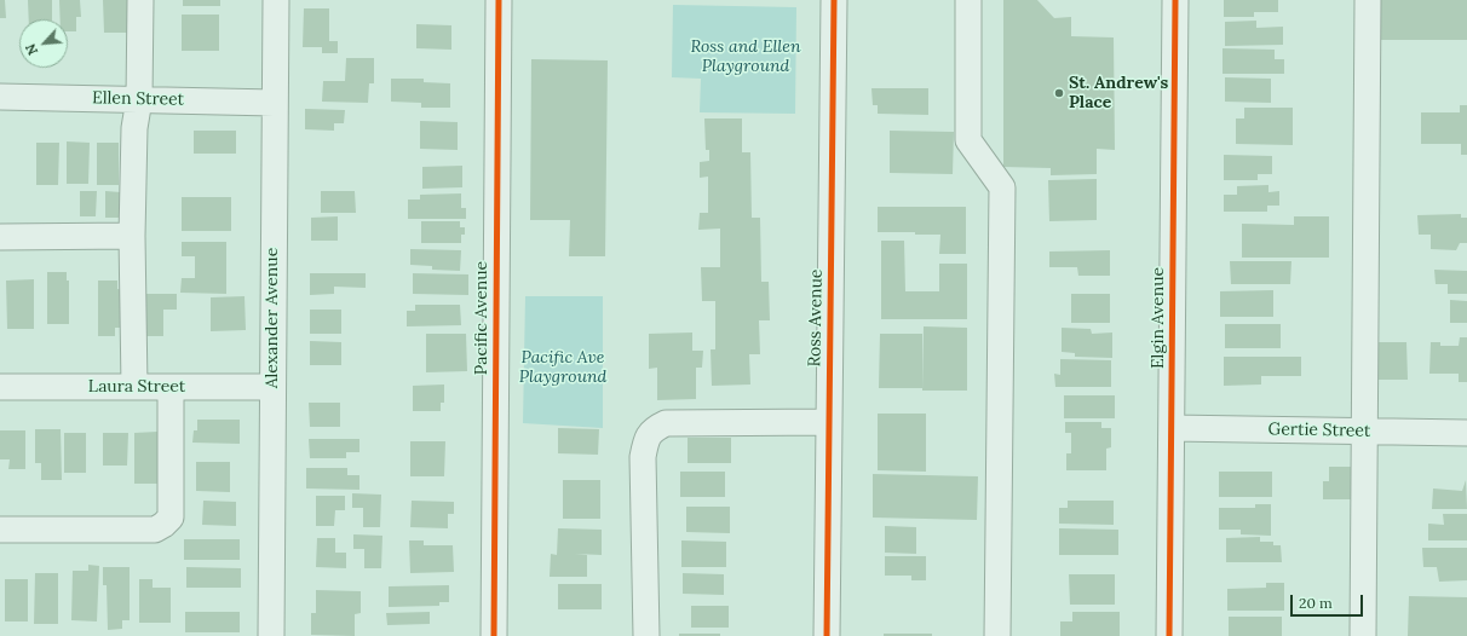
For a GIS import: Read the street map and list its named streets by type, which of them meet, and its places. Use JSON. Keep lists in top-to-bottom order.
{
  "streets": {
    "street": [
      "Ellen Street",
      "Alexander Avenue",
      "Pacific Avenue",
      "Ross Avenue",
      "Elgin Avenue",
      "Laura Street",
      "Gertie Street"
    ]
  },
  "crossings": [
    ["Ellen Street", "Alexander Avenue"],
    ["Alexander Avenue", "Laura Street"],
    ["Elgin Avenue", "Gertie Street"]
  ],
  "parks": ["Ross and Ellen Playground", "Pacific Ave Playground"],
  "places": ["St. Andrew's Place"],
  "scale_bar": "20 m",
  "north": "bottom left"
}
